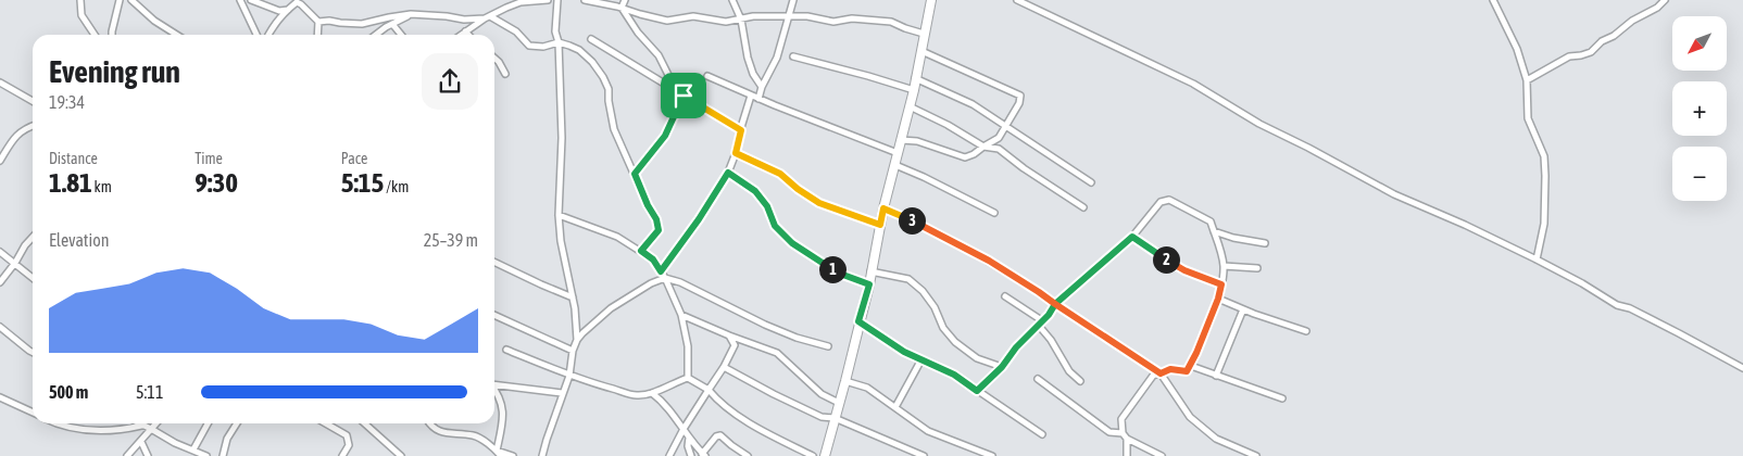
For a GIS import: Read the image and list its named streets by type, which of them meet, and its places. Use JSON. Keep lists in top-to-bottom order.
{
  "north": "bottom left",
  "page": {
    "map_buttons": ["+", "−"],
    "heading": ["Evening run", "19:34"],
    "stats": [
      ["Distance", "1.81 km"],
      ["Time", "9:30"],
      ["Pace", "5:15 /km"]
    ],
    "pins": ["3", "2", "1"],
    "chart": ["Elevation", "25–39 m"],
    "list": [
      {
        "name": "500 m",
        "note": "5:11"
      }
    ]
  }
}
